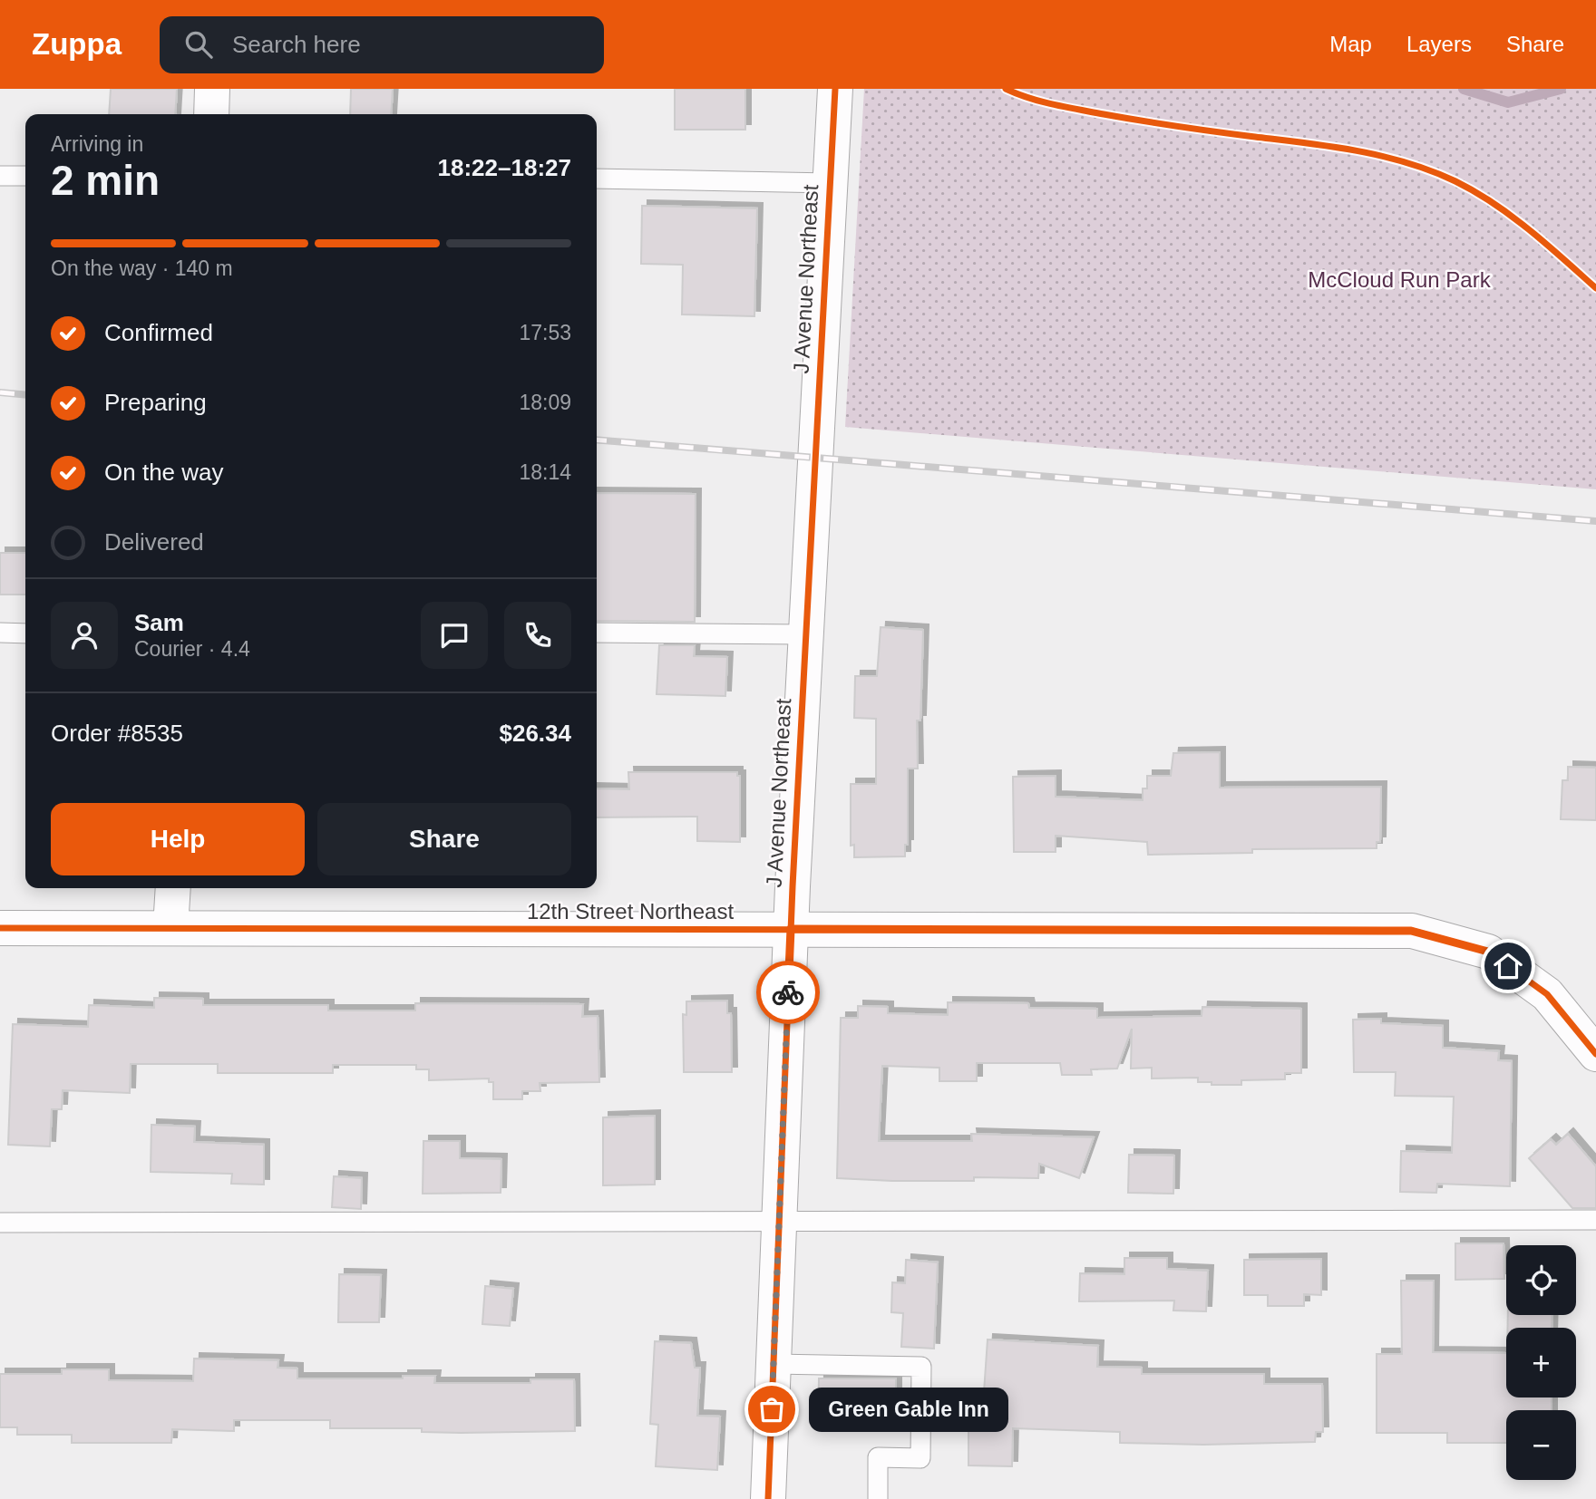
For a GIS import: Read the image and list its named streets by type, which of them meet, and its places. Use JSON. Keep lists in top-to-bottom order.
{
  "streets": {
    "street": ["J Avenue Northeast", "12th Street Northeast"]
  },
  "crossings": [
    ["J Avenue Northeast", "12th Street Northeast"]
  ],
  "parks": ["McCloud Run Park"],
  "places": ["Green Gable Inn"],
  "page": {
    "header": "Zuppa",
    "search": "Search here",
    "nav": ["Map", "Layers", "Share"],
    "heading": ["2 min", "Arriving in", "18:22–18:27"],
    "panel": [
      "Sam",
      "Courier · 4.4",
      "Order #8535",
      "$26.34"
    ],
    "bar": "On the way · 140 m",
    "list": [
      ["Confirmed", "17:53"],
      ["Preparing", "18:09"],
      ["On the way", "18:14"],
      "Delivered"
    ],
    "buttons": ["Help", "Share"],
    "map_buttons": ["+", "−"],
    "bubble": "Green Gable Inn"
  }
}
